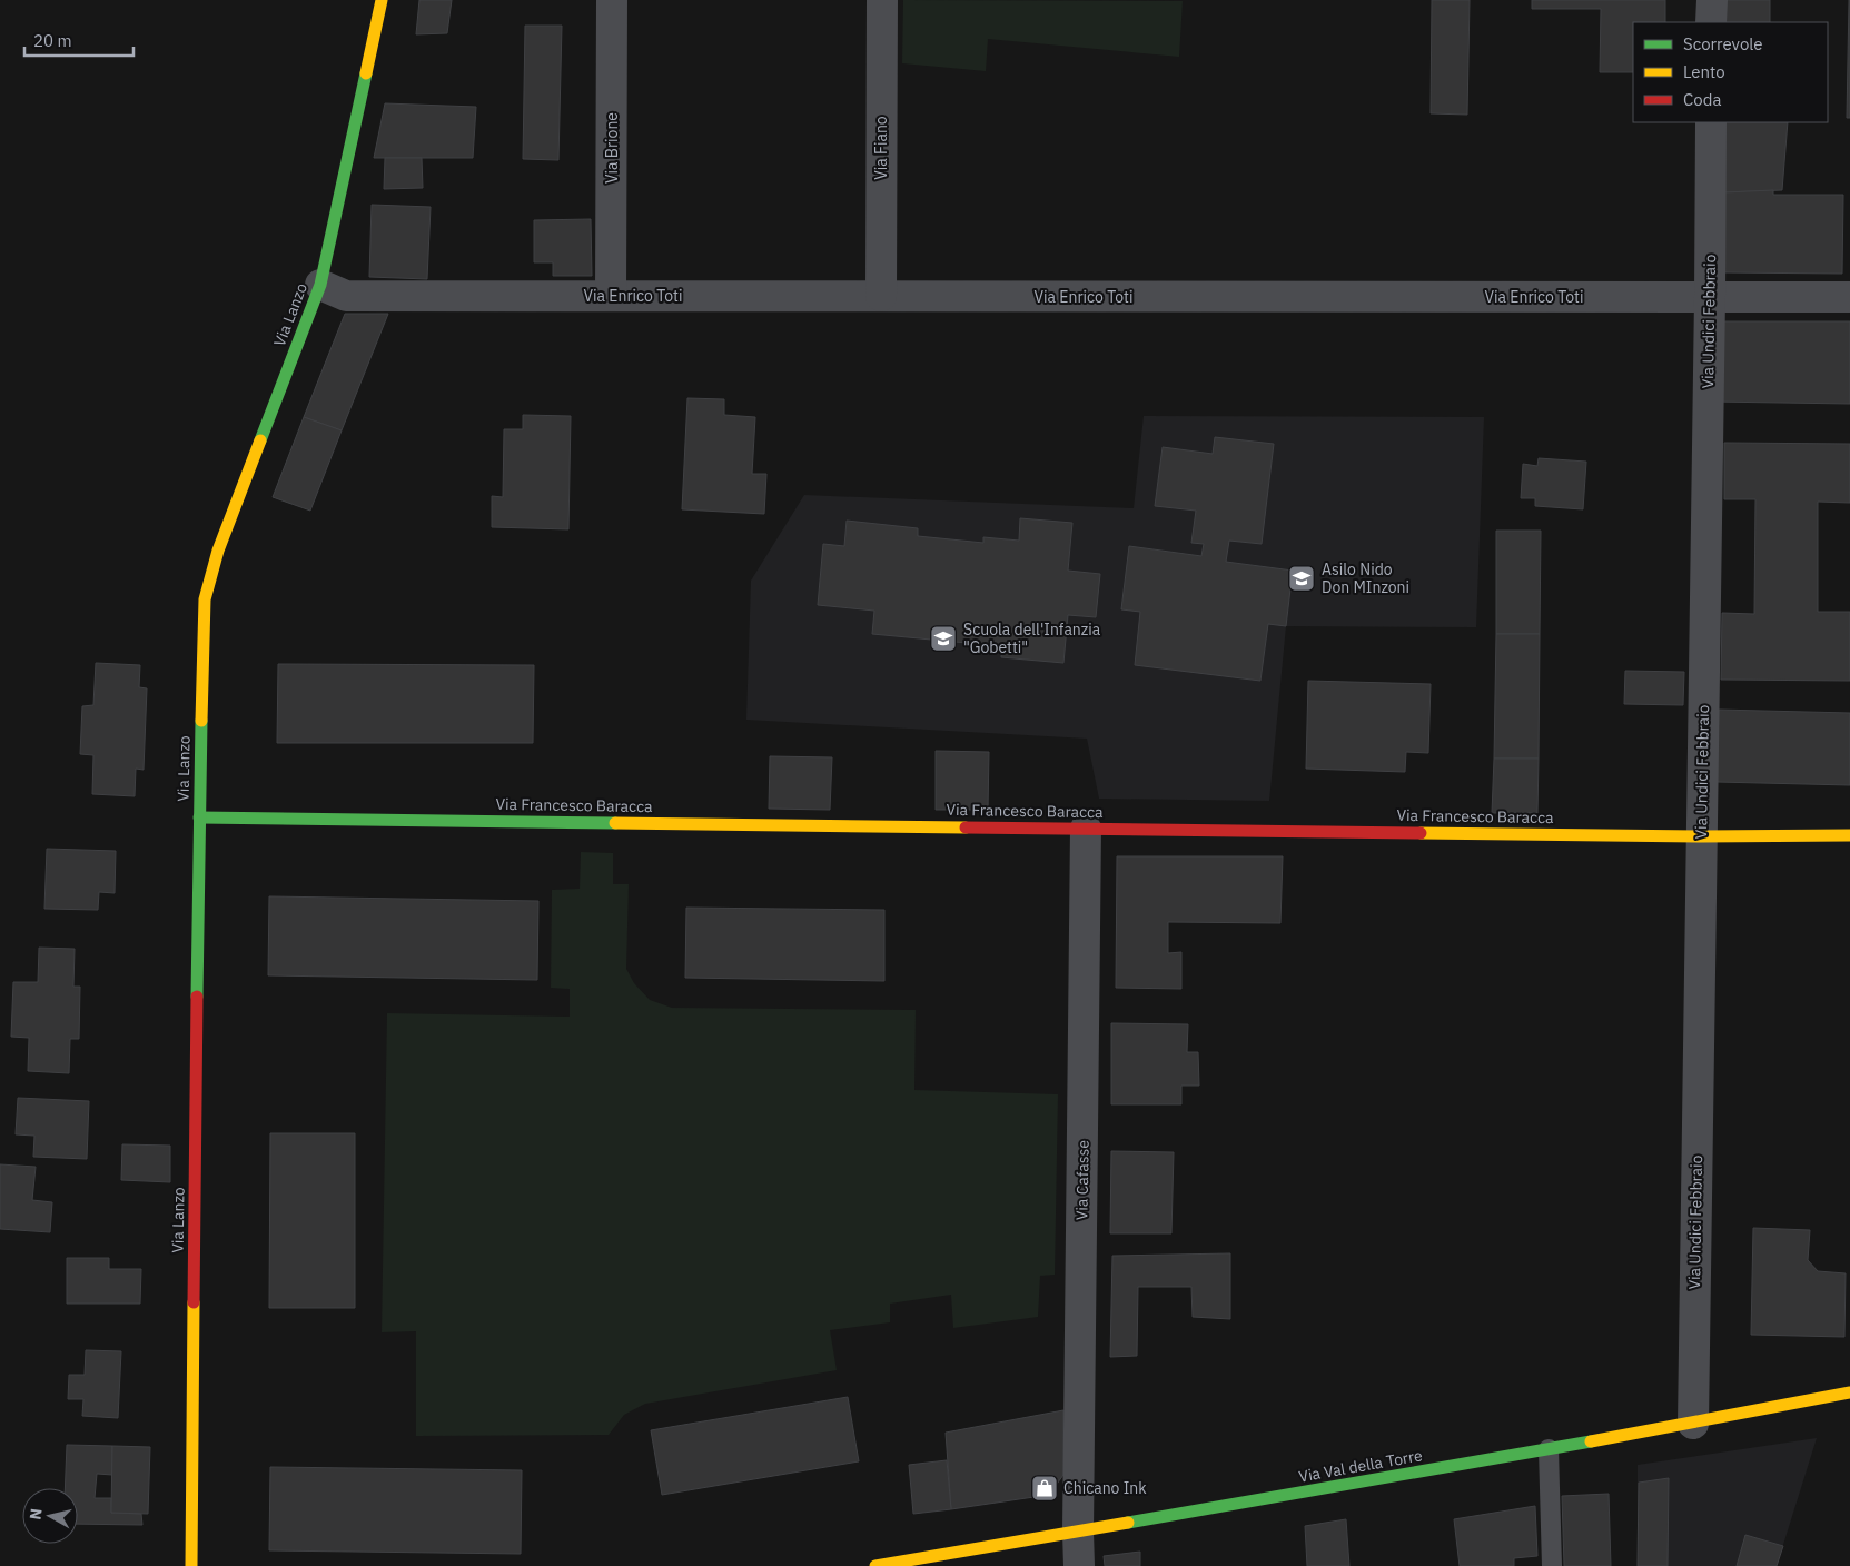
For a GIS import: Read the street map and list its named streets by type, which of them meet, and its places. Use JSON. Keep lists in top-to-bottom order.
{
  "streets": {
    "street": [
      "Via Brione",
      "Via Fiano",
      "Via Enrico Toti",
      "Via Lanzo",
      "Via Undici Febbraio",
      "Via Francesco Baracca",
      "Via Cafasse",
      "Via Val della Torre"
    ]
  },
  "crossings": [
    ["Via Brione", "Via Enrico Toti"],
    ["Via Fiano", "Via Enrico Toti"],
    ["Via Enrico Toti", "Via Lanzo"],
    ["Via Enrico Toti", "Via Undici Febbraio"],
    ["Via Lanzo", "Via Francesco Baracca"],
    ["Via Undici Febbraio", "Via Francesco Baracca"],
    ["Via Undici Febbraio", "Via Val della Torre"],
    ["Via Francesco Baracca", "Via Cafasse"],
    ["Via Cafasse", "Via Val della Torre"]
  ],
  "places": {
    "school or university": ["Asilo Nido Don MInzoni", "Scuola dell'Infanzia \"Gobetti\""],
    "shop": ["Chicano Ink"]
  },
  "legend": ["Scorrevole", "Lento", "Coda"],
  "scale_bar": "20 m",
  "north": "left"
}
